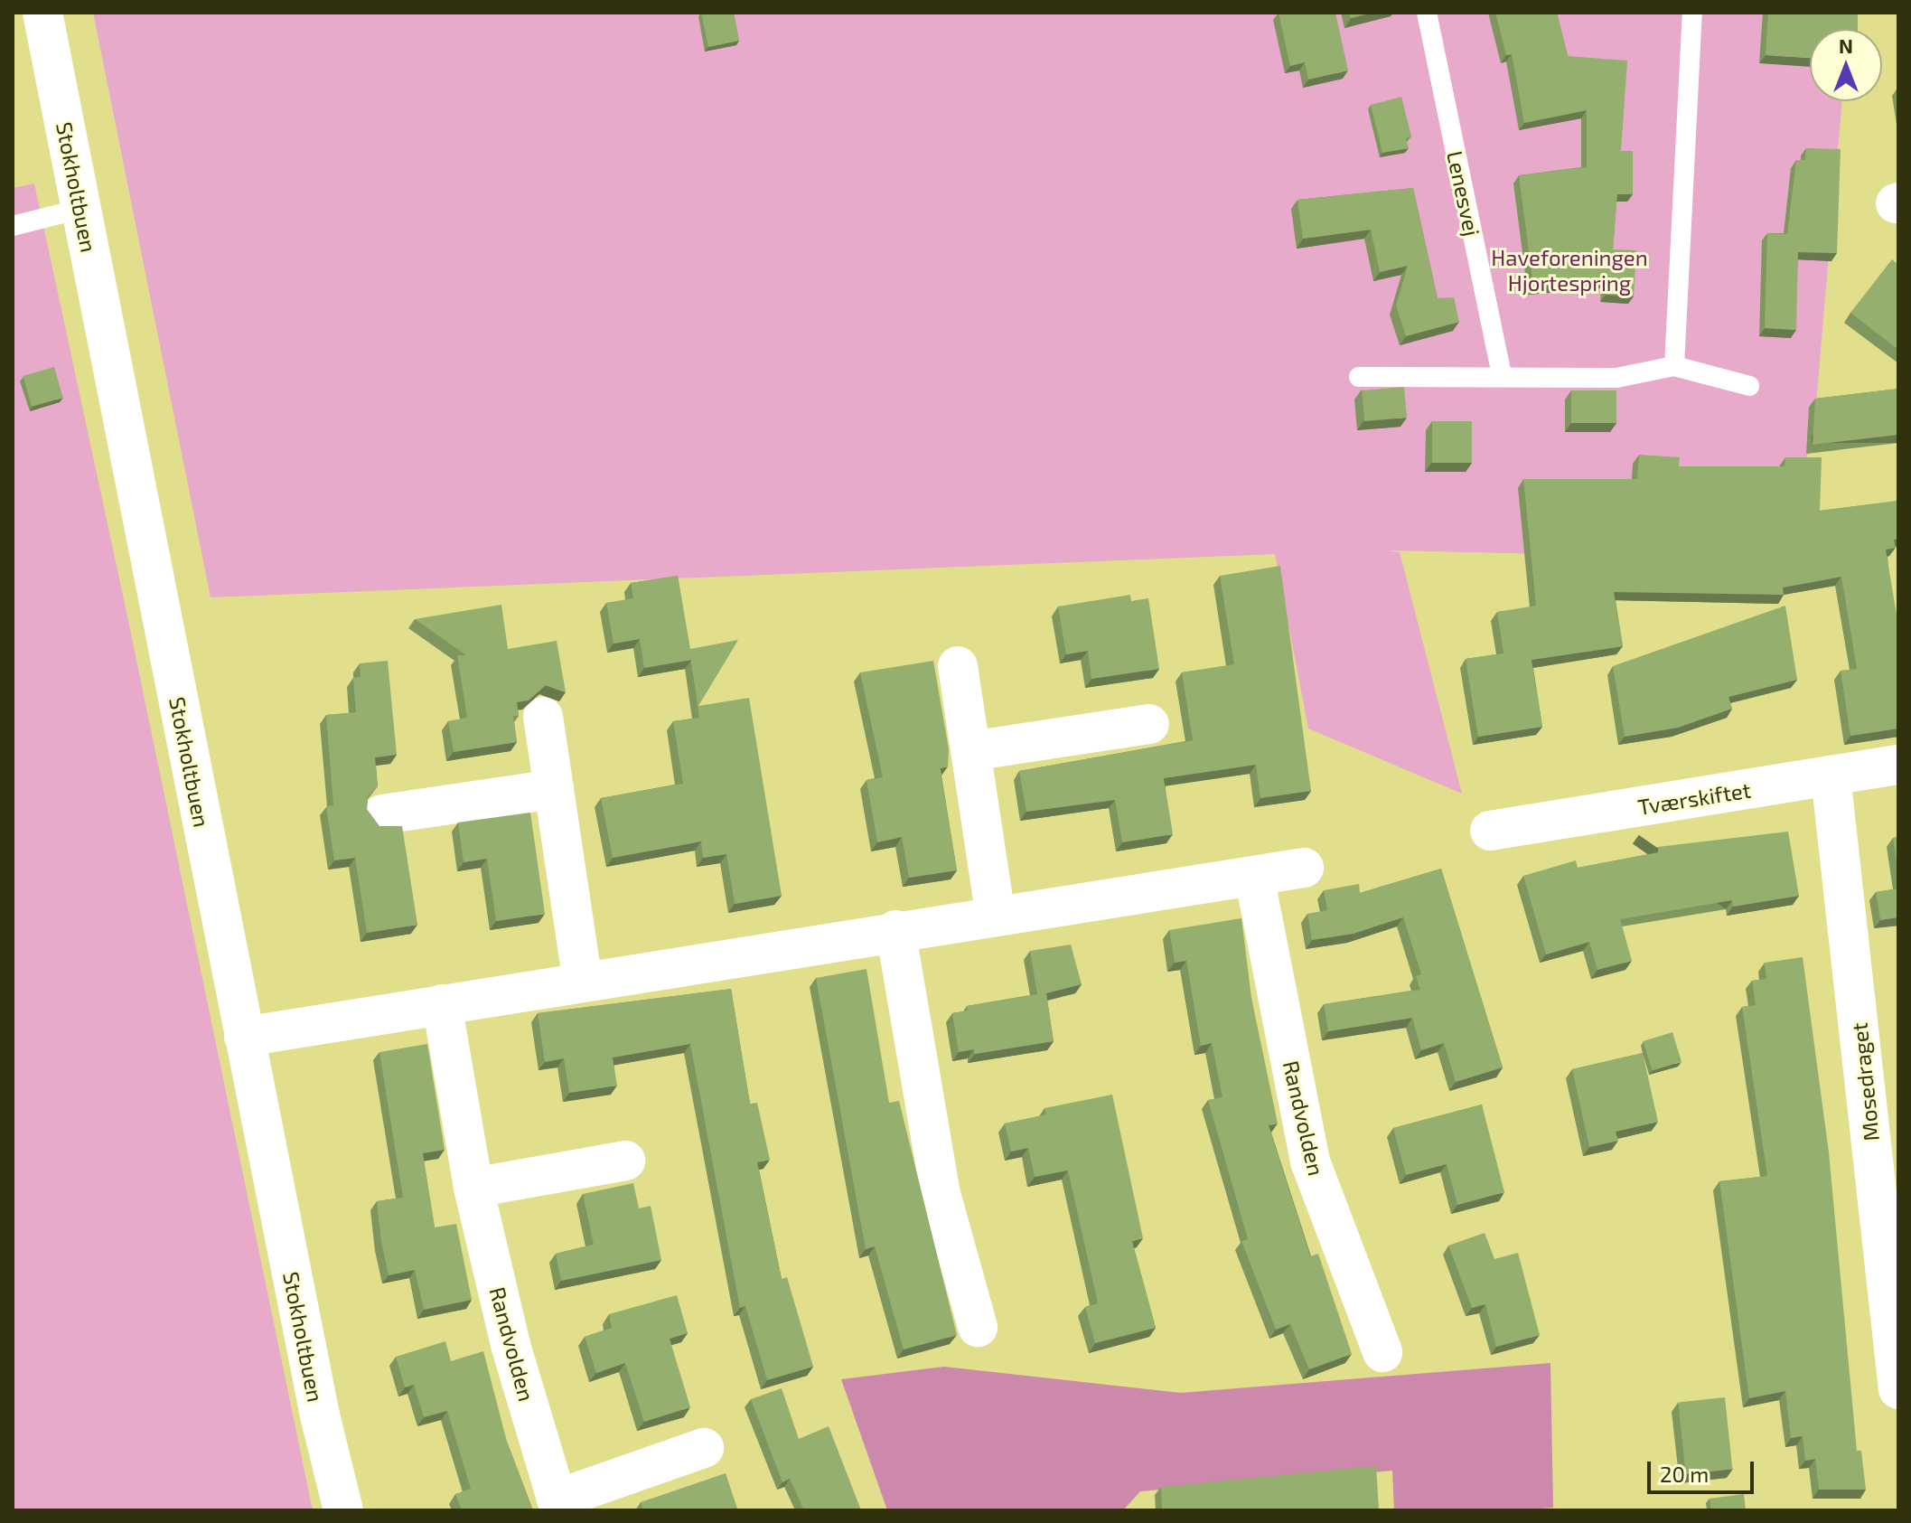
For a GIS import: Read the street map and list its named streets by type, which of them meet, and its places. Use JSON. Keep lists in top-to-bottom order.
{
  "streets": {
    "street": [
      "Stokholtbuen",
      "Tværskiftet",
      "Mosedraget",
      "Randvolden"
    ],
    "lane": ["Lenesvej"]
  },
  "crossings": [
    ["Tværskiftet", "Mosedraget"]
  ],
  "parks": ["Haveforeningen Hjortespring"],
  "scale_bar": "20 m",
  "north": "top"
}
